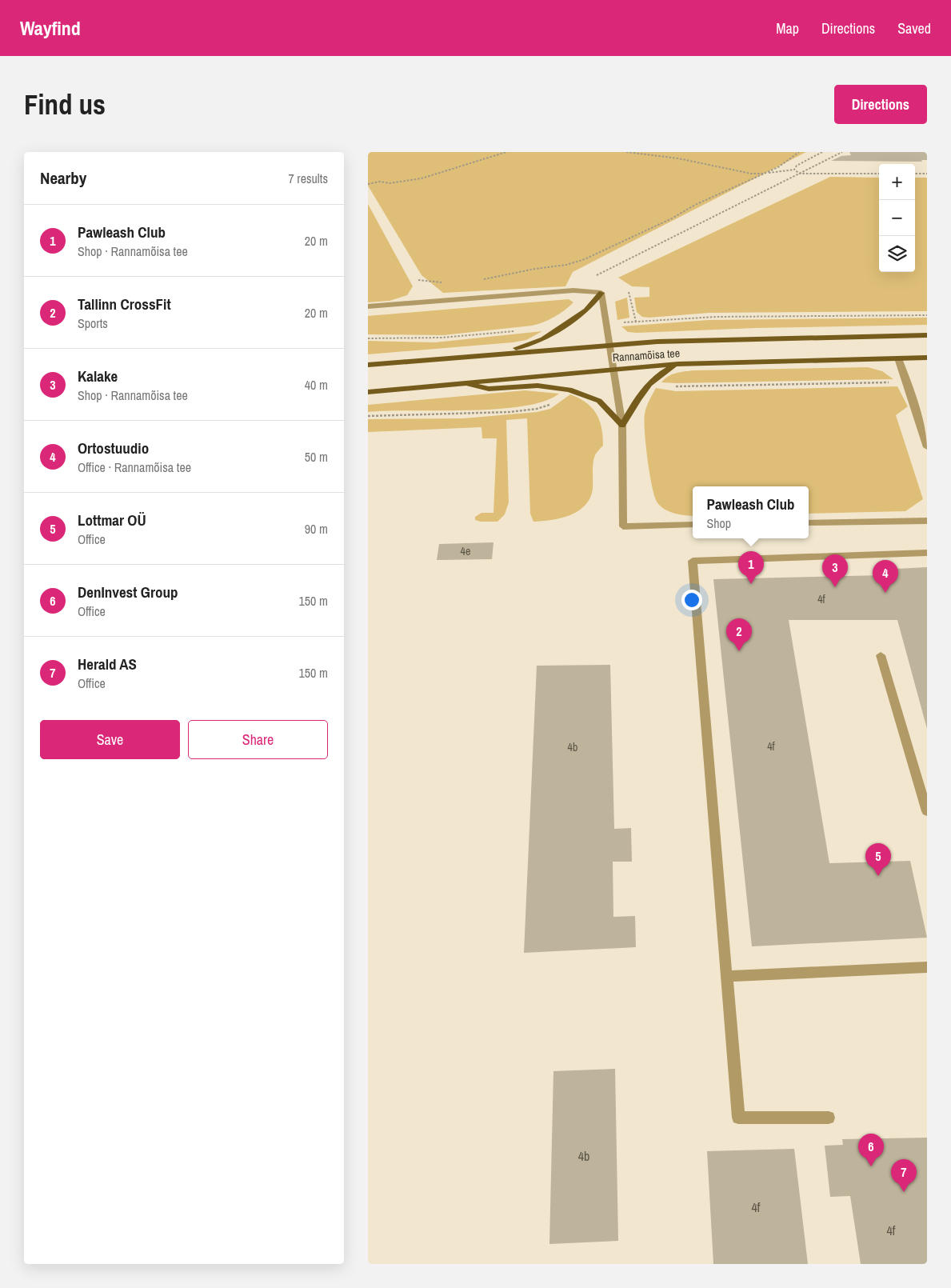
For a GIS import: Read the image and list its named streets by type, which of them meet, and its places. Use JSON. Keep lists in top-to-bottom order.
{
  "streets": {
    "main road": ["Rannamõisa tee"]
  },
  "house_numbers": [
    "4e",
    "4f",
    "4f",
    "4b",
    "4b",
    "4f",
    "4f"
  ],
  "page": {
    "header": "Wayfind",
    "nav": ["Map", "Directions", "Saved"],
    "buttons": [
      "Directions",
      ["Save", "Share"]
    ],
    "title": "Find us",
    "heading": ["Nearby", "7 results"],
    "map_buttons": ["+", "−"],
    "list": [
      {
        "mark": "1",
        "name": "Pawleash Club",
        "note": "Shop · Rannamõisa tee",
        "value": "20 m"
      },
      {
        "mark": "2",
        "name": "Tallinn CrossFit",
        "note": "Sports",
        "value": "20 m"
      },
      {
        "mark": "3",
        "name": "Kalake",
        "note": "Shop · Rannamõisa tee",
        "value": "40 m"
      },
      {
        "mark": "4",
        "name": "Ortostuudio",
        "note": "Office · Rannamõisa tee",
        "value": "50 m"
      },
      {
        "mark": "5",
        "name": "Lottmar OÜ",
        "note": "Office",
        "value": "90 m"
      },
      {
        "mark": "6",
        "name": "DenInvest Group",
        "note": "Office",
        "value": "150 m"
      },
      {
        "mark": "7",
        "name": "Herald AS",
        "note": "Office",
        "value": "150 m"
      }
    ],
    "popup": ["Pawleash Club", "Shop"],
    "pins": [
      "1",
      "3",
      "4",
      "2",
      "5",
      "6",
      "7"
    ]
  }
}
